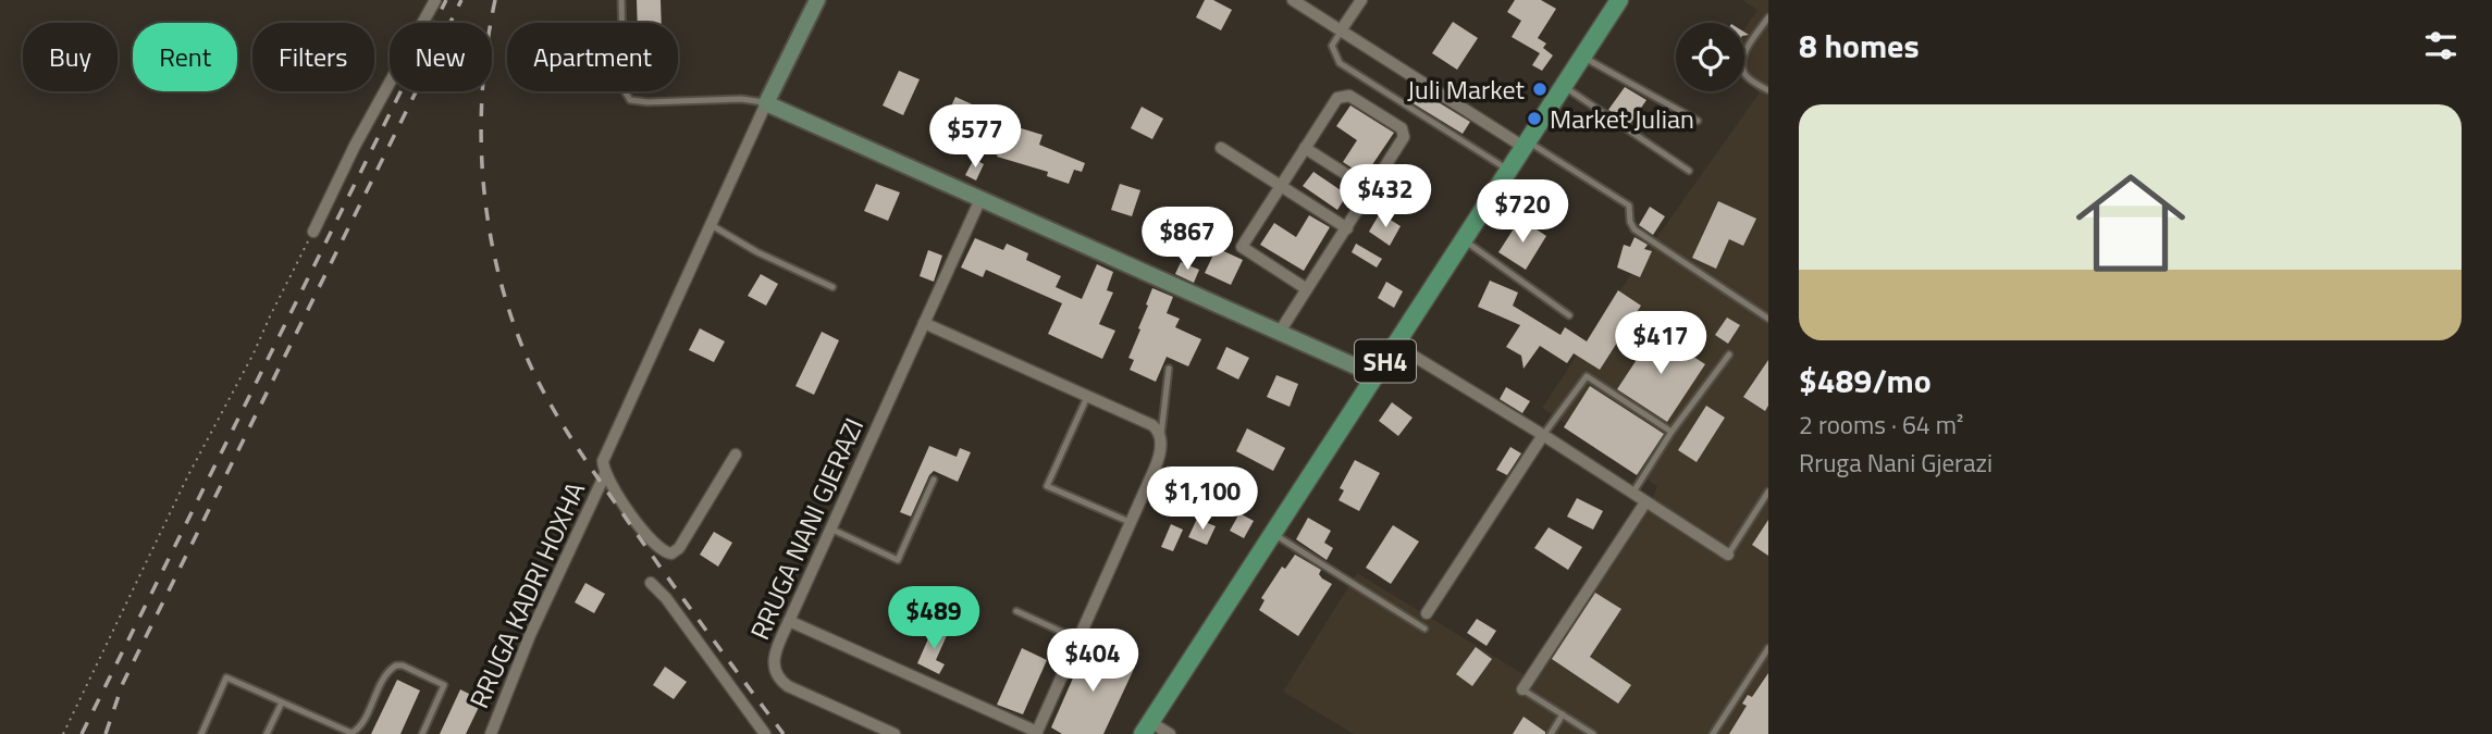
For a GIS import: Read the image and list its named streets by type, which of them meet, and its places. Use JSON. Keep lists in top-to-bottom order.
{
  "streets": {
    "main road": ["SH4"],
    "street": ["RRUGA NANI GJERAZI", "RRUGA KADRI HOXHA"]
  },
  "places": ["Juli Market", "Market Julian"],
  "page": {
    "heading": "8 homes",
    "chip": [
      "Buy",
      "Rent",
      "Filters",
      "New",
      "Apartment"
    ],
    "list": [
      {
        "name": "$489/mo",
        "note": "2 rooms · 64 m² · Rruga Nani Gjerazi"
      }
    ],
    "price": [
      "$577",
      "$432",
      "$720",
      "$867",
      "$417",
      "$1,100",
      "$489",
      "$404"
    ]
  }
}
